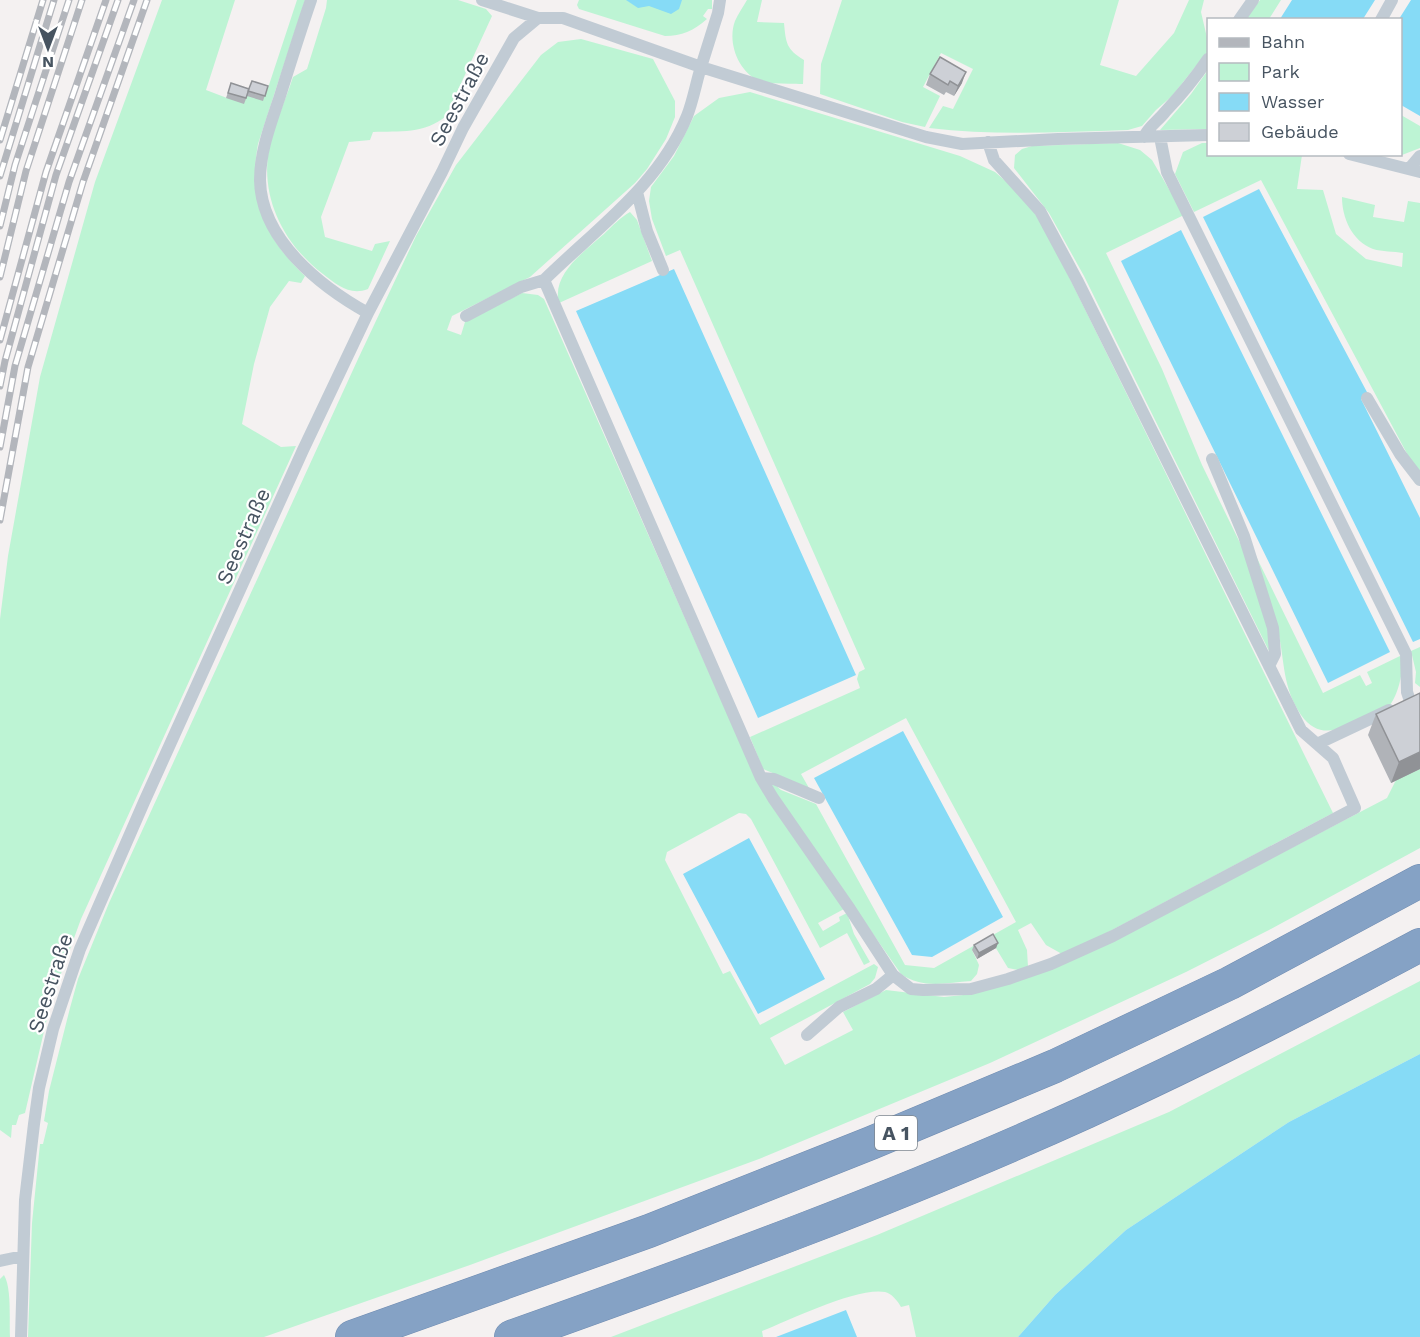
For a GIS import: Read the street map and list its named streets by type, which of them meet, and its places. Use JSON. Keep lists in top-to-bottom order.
{
  "streets": {
    "highway": ["A 1"],
    "lane": ["Seestraße"]
  },
  "legend": [
    "Bahn",
    "Park",
    "Wasser",
    "Gebäude"
  ],
  "north": "bottom"
}
